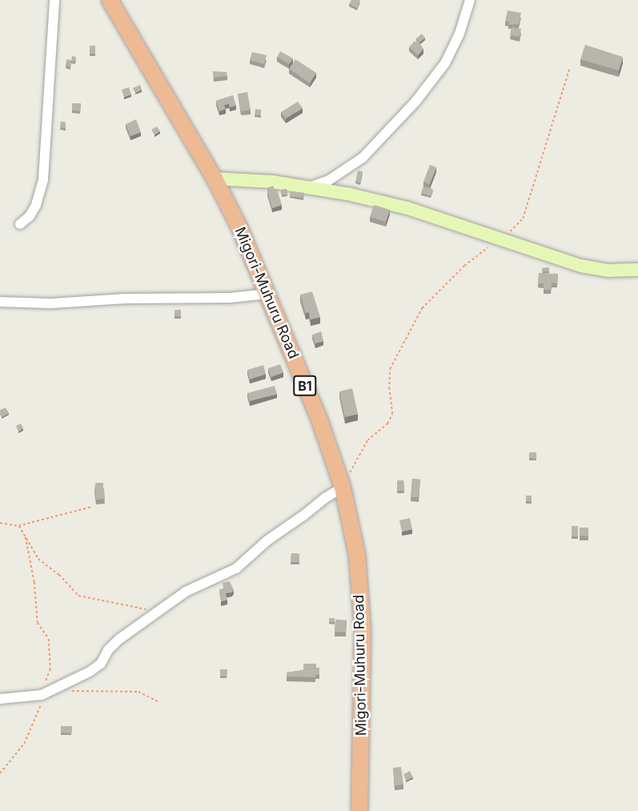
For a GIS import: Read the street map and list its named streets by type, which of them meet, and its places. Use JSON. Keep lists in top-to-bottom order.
{
  "streets": {
    "highway": ["Migori-Muhuru Road", "B1"]
  }
}
